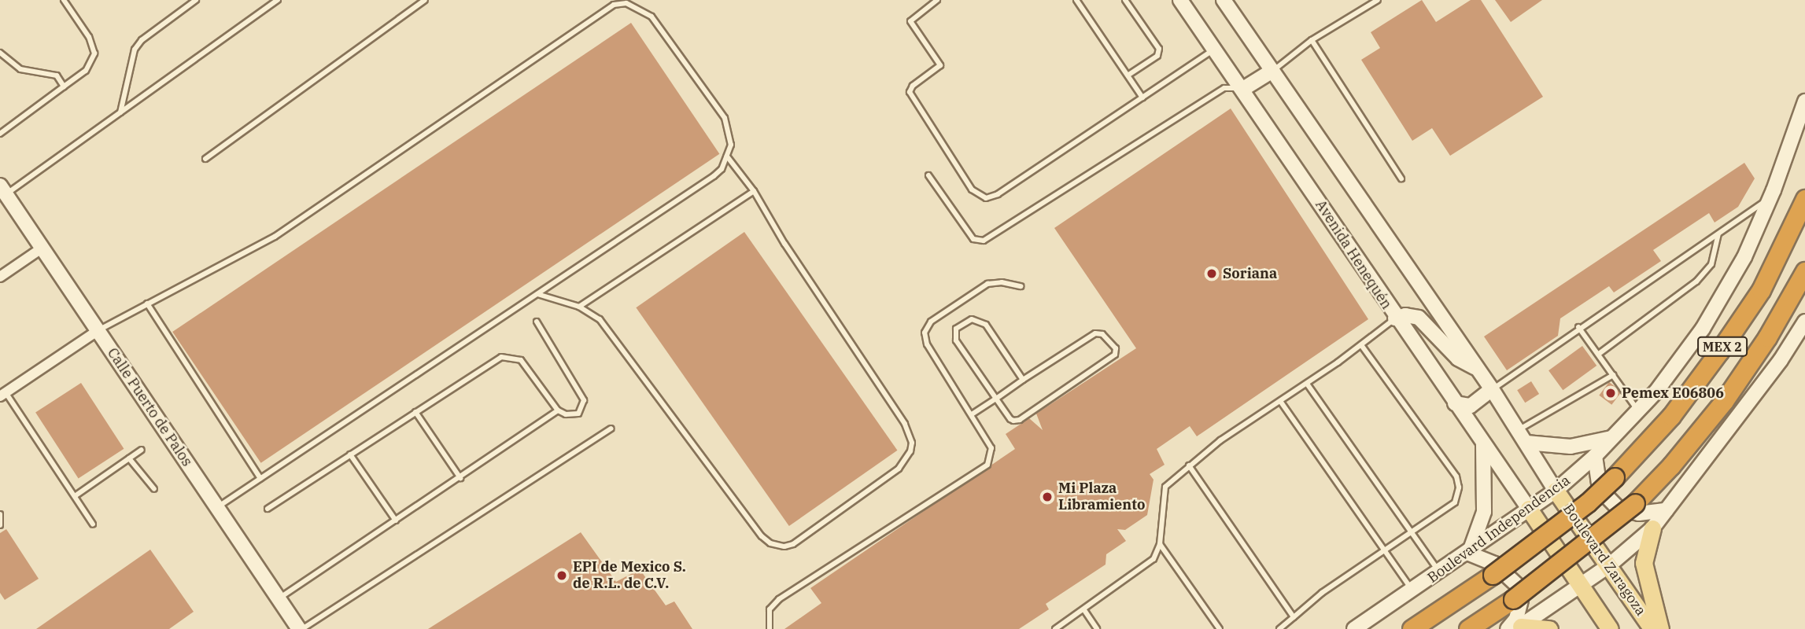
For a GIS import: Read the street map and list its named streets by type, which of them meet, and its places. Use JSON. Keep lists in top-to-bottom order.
{
  "streets": {
    "highway": ["MEX 2"],
    "main road": [
      "Avenida Henequén",
      "Calle Puerto de Palos",
      "Boulevard Independencia",
      "Boulevard Zaragoza"
    ]
  },
  "crossings": [
    ["Avenida Henequén", "Boulevard Independencia"],
    ["Boulevard Independencia", "Boulevard Zaragoza"]
  ],
  "places": [
    "Soriana",
    "Pemex E06806",
    "Mi Plaza Libramiento",
    "EPI de Mexico S. de R.L. de C.V."
  ]
}
